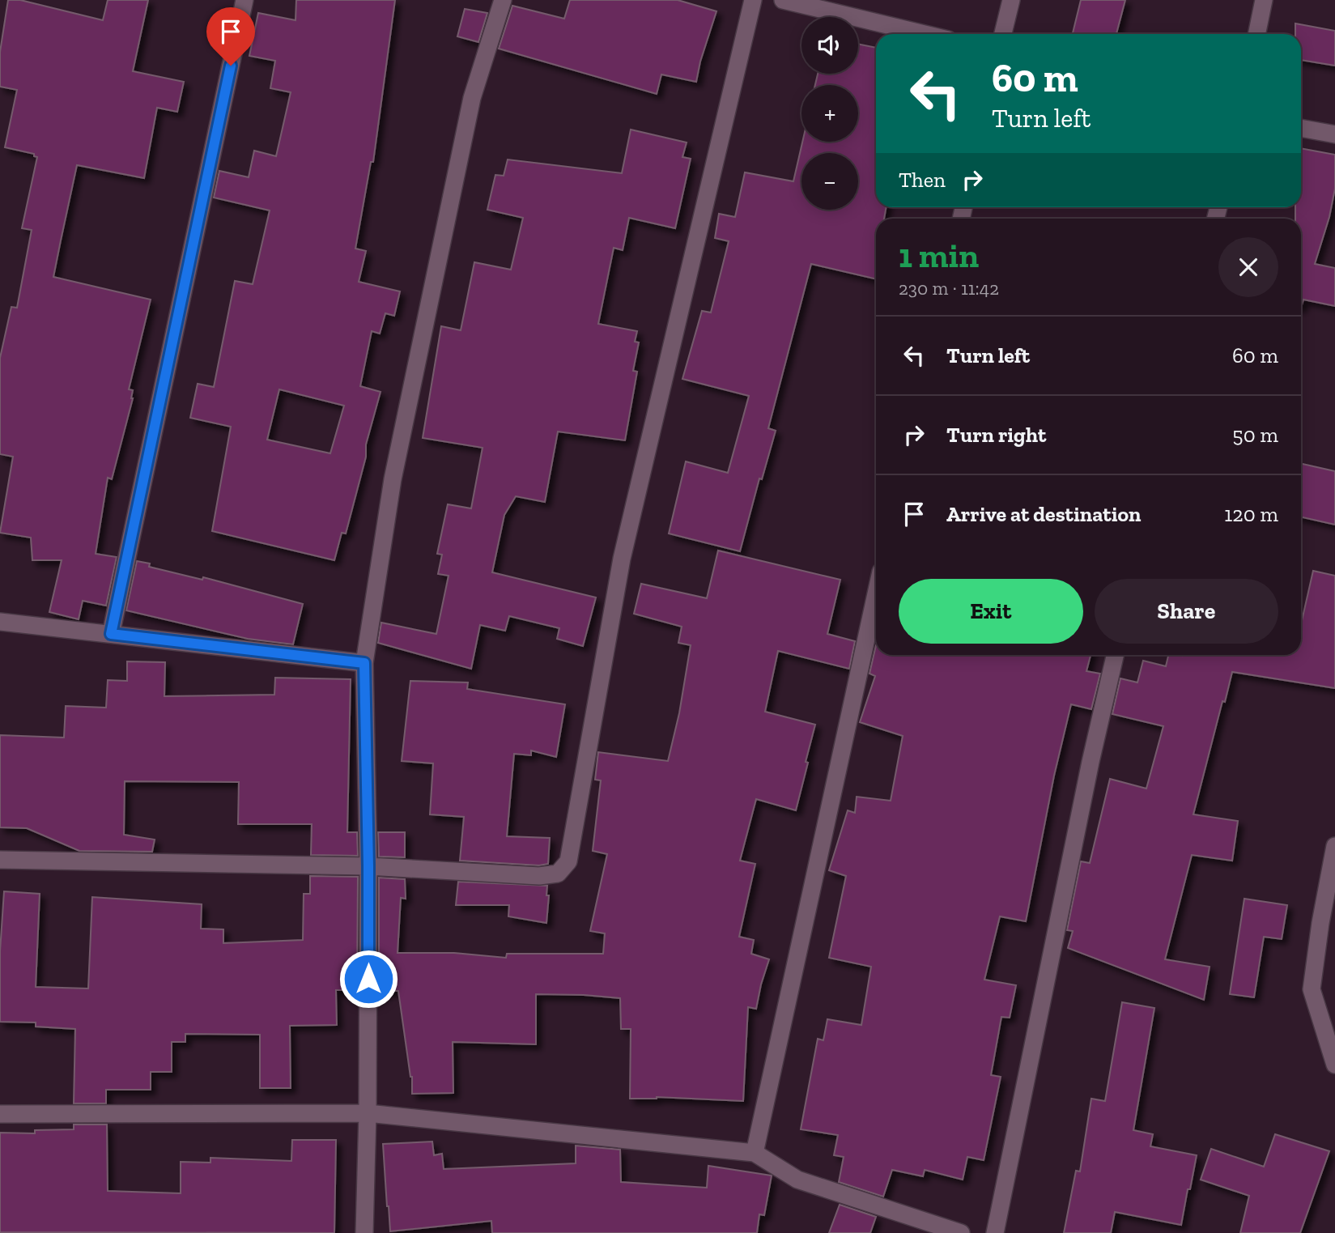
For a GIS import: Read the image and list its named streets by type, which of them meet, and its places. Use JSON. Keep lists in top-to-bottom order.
{
  "page": {
    "map_buttons": ["+", "−"],
    "turn": ["60 m", "Turn left"],
    "then": "Then",
    "heading": ["1 min", "230 m · 11:42"],
    "list": [
      {
        "name": "Turn left",
        "value": "60 m"
      },
      {
        "name": "Turn right",
        "value": "50 m"
      },
      {
        "name": "Arrive at destination",
        "value": "120 m"
      }
    ],
    "buttons": ["Exit", "Share"]
  }
}
